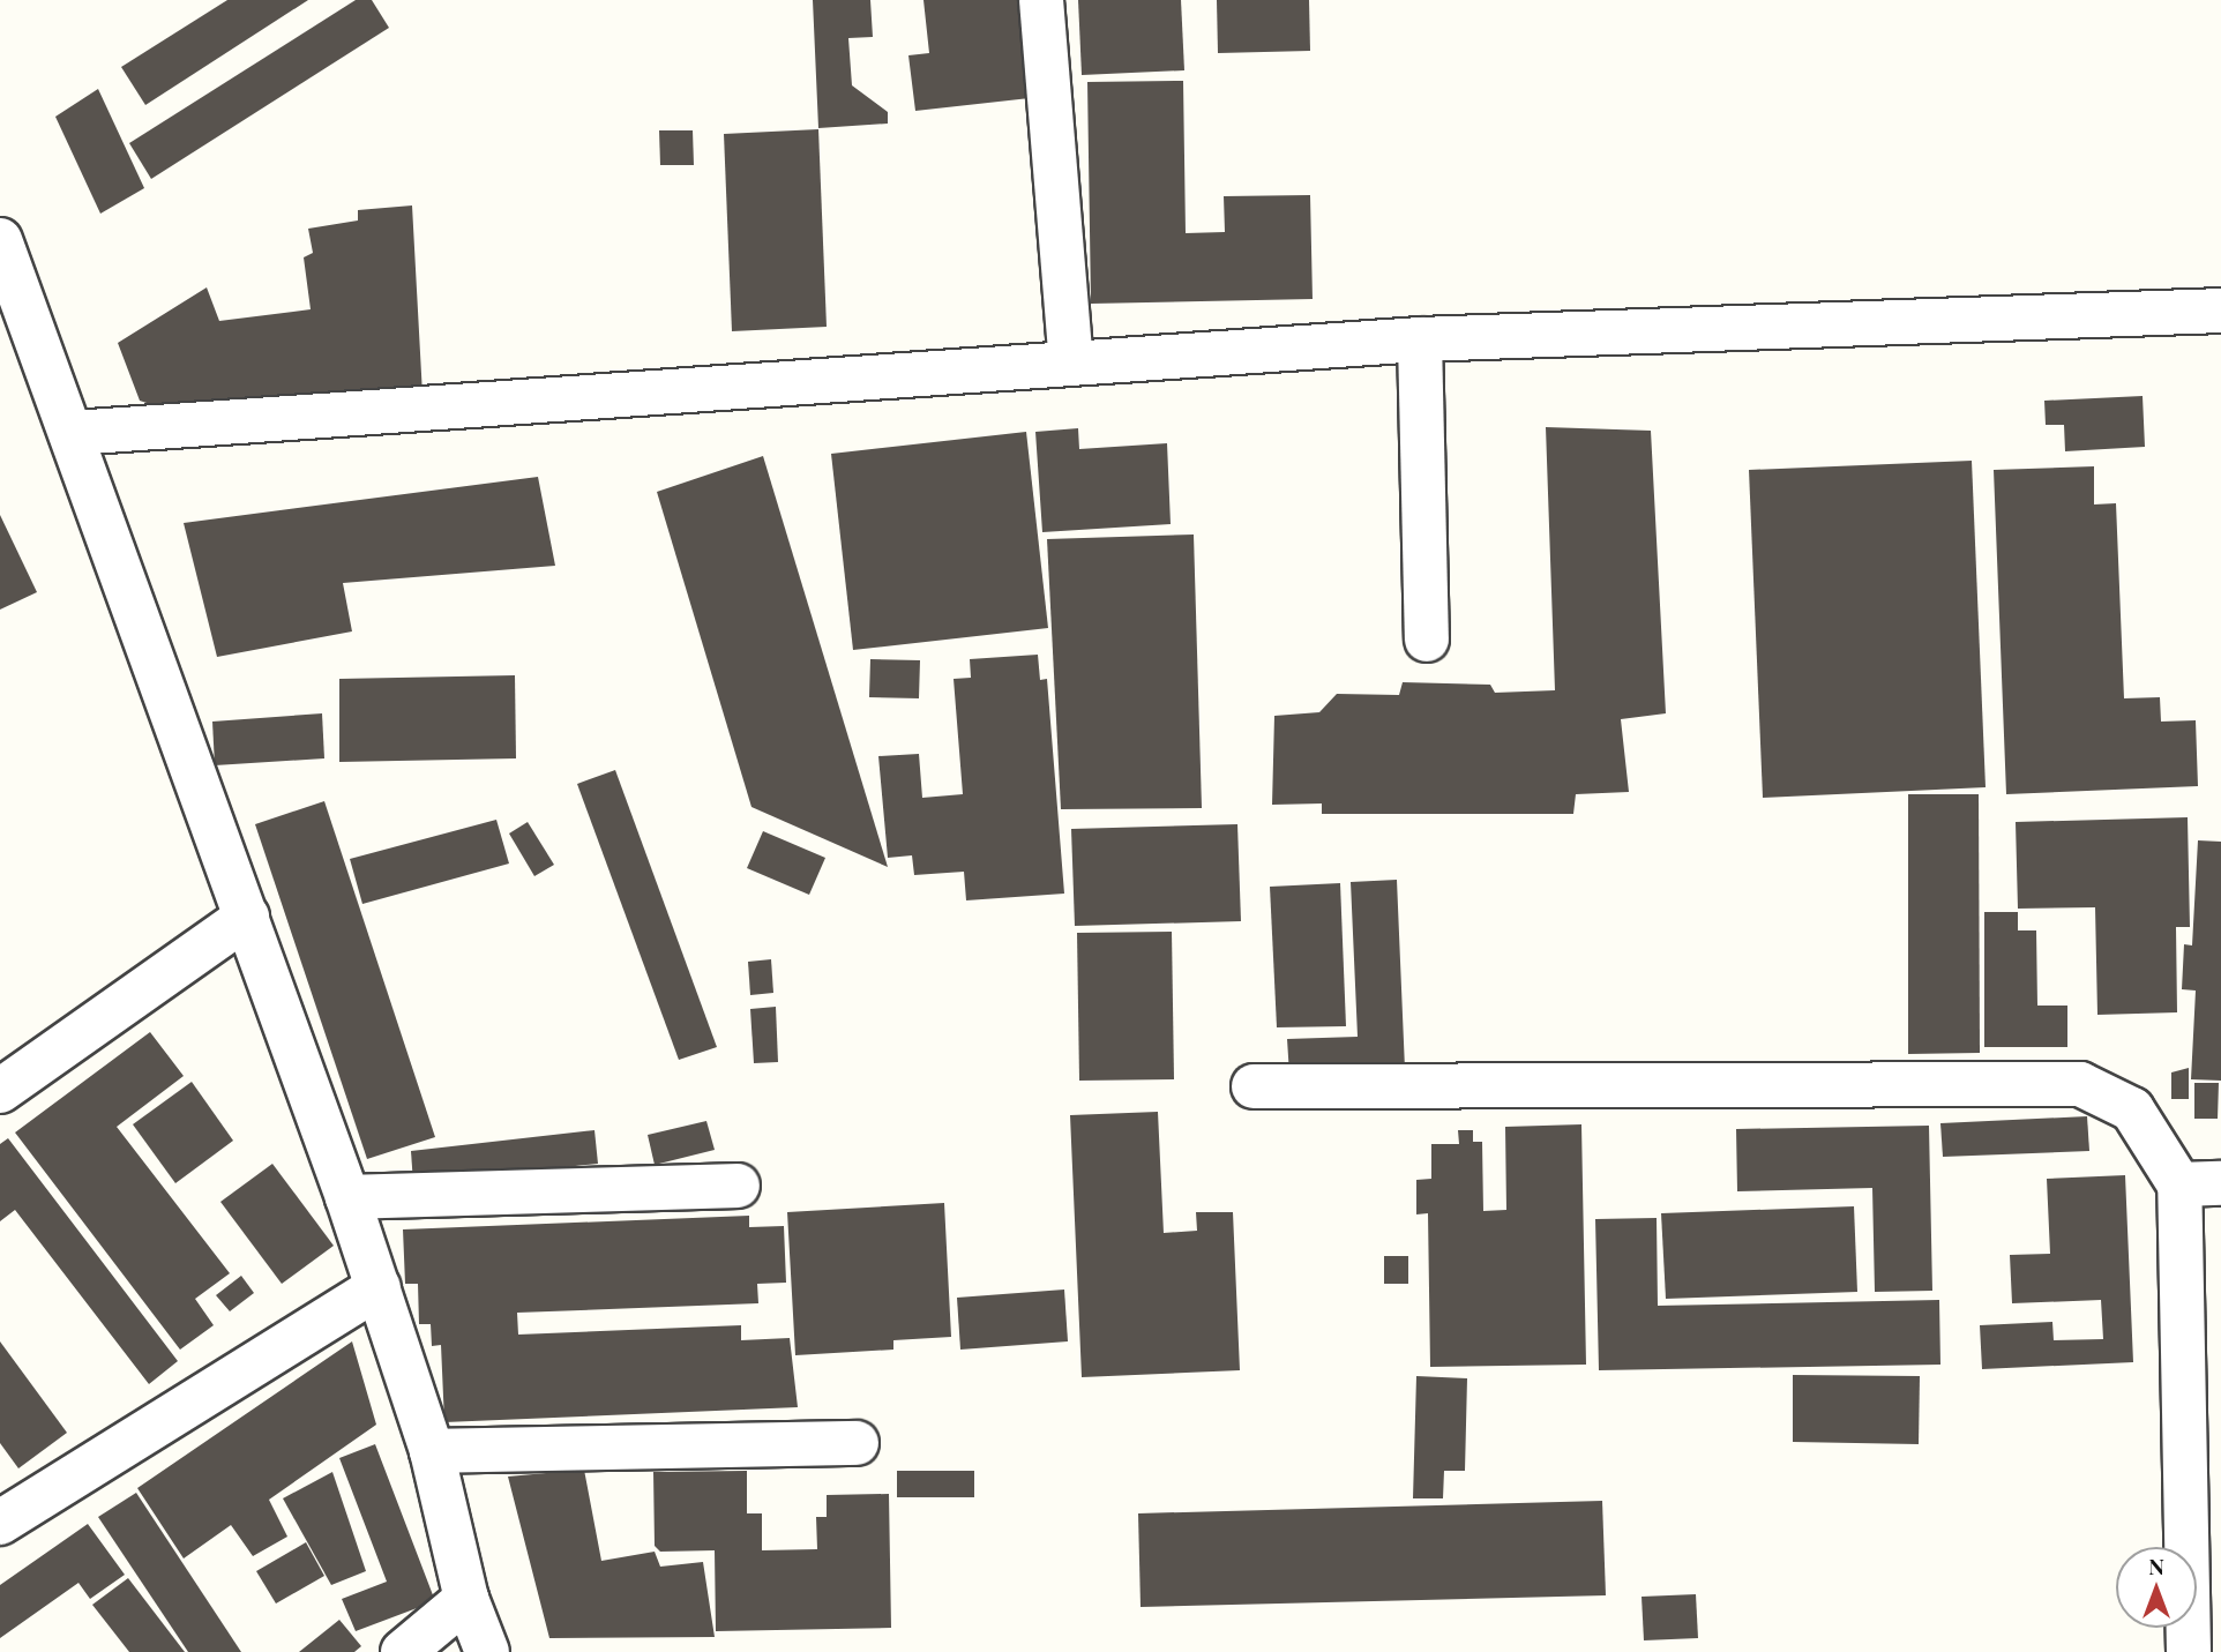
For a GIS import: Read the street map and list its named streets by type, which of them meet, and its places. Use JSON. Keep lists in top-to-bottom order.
{
  "north": "top"
}
